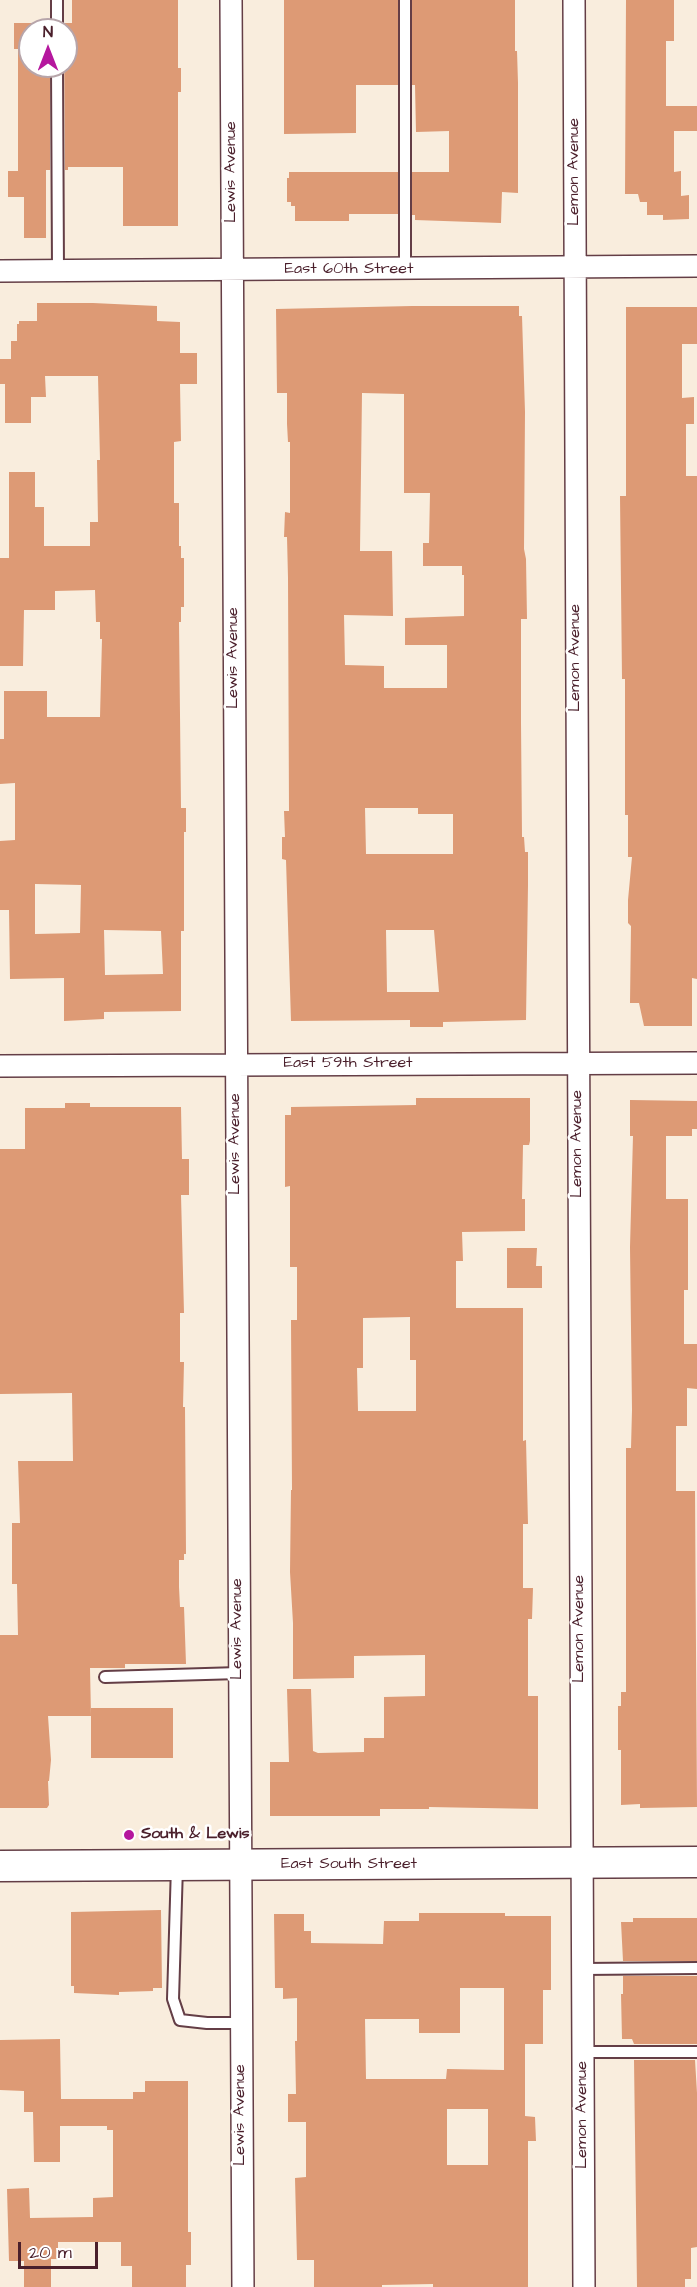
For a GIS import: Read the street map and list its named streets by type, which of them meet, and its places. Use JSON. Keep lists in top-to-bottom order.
{
  "streets": {
    "main road": ["East South Street"],
    "street": [
      "Lewis Avenue",
      "Lemon Avenue",
      "East 60th Street",
      "East 59th Street"
    ]
  },
  "crossings": [
    ["Lewis Avenue", "East 60th Street"],
    ["Lewis Avenue", "East 59th Street"],
    ["Lewis Avenue", "East South Street"],
    ["Lemon Avenue", "East 60th Street"],
    ["Lemon Avenue", "East 59th Street"],
    ["Lemon Avenue", "East South Street"]
  ],
  "places": ["South & Lewis"],
  "scale_bar": "20 m",
  "north": "top"
}
